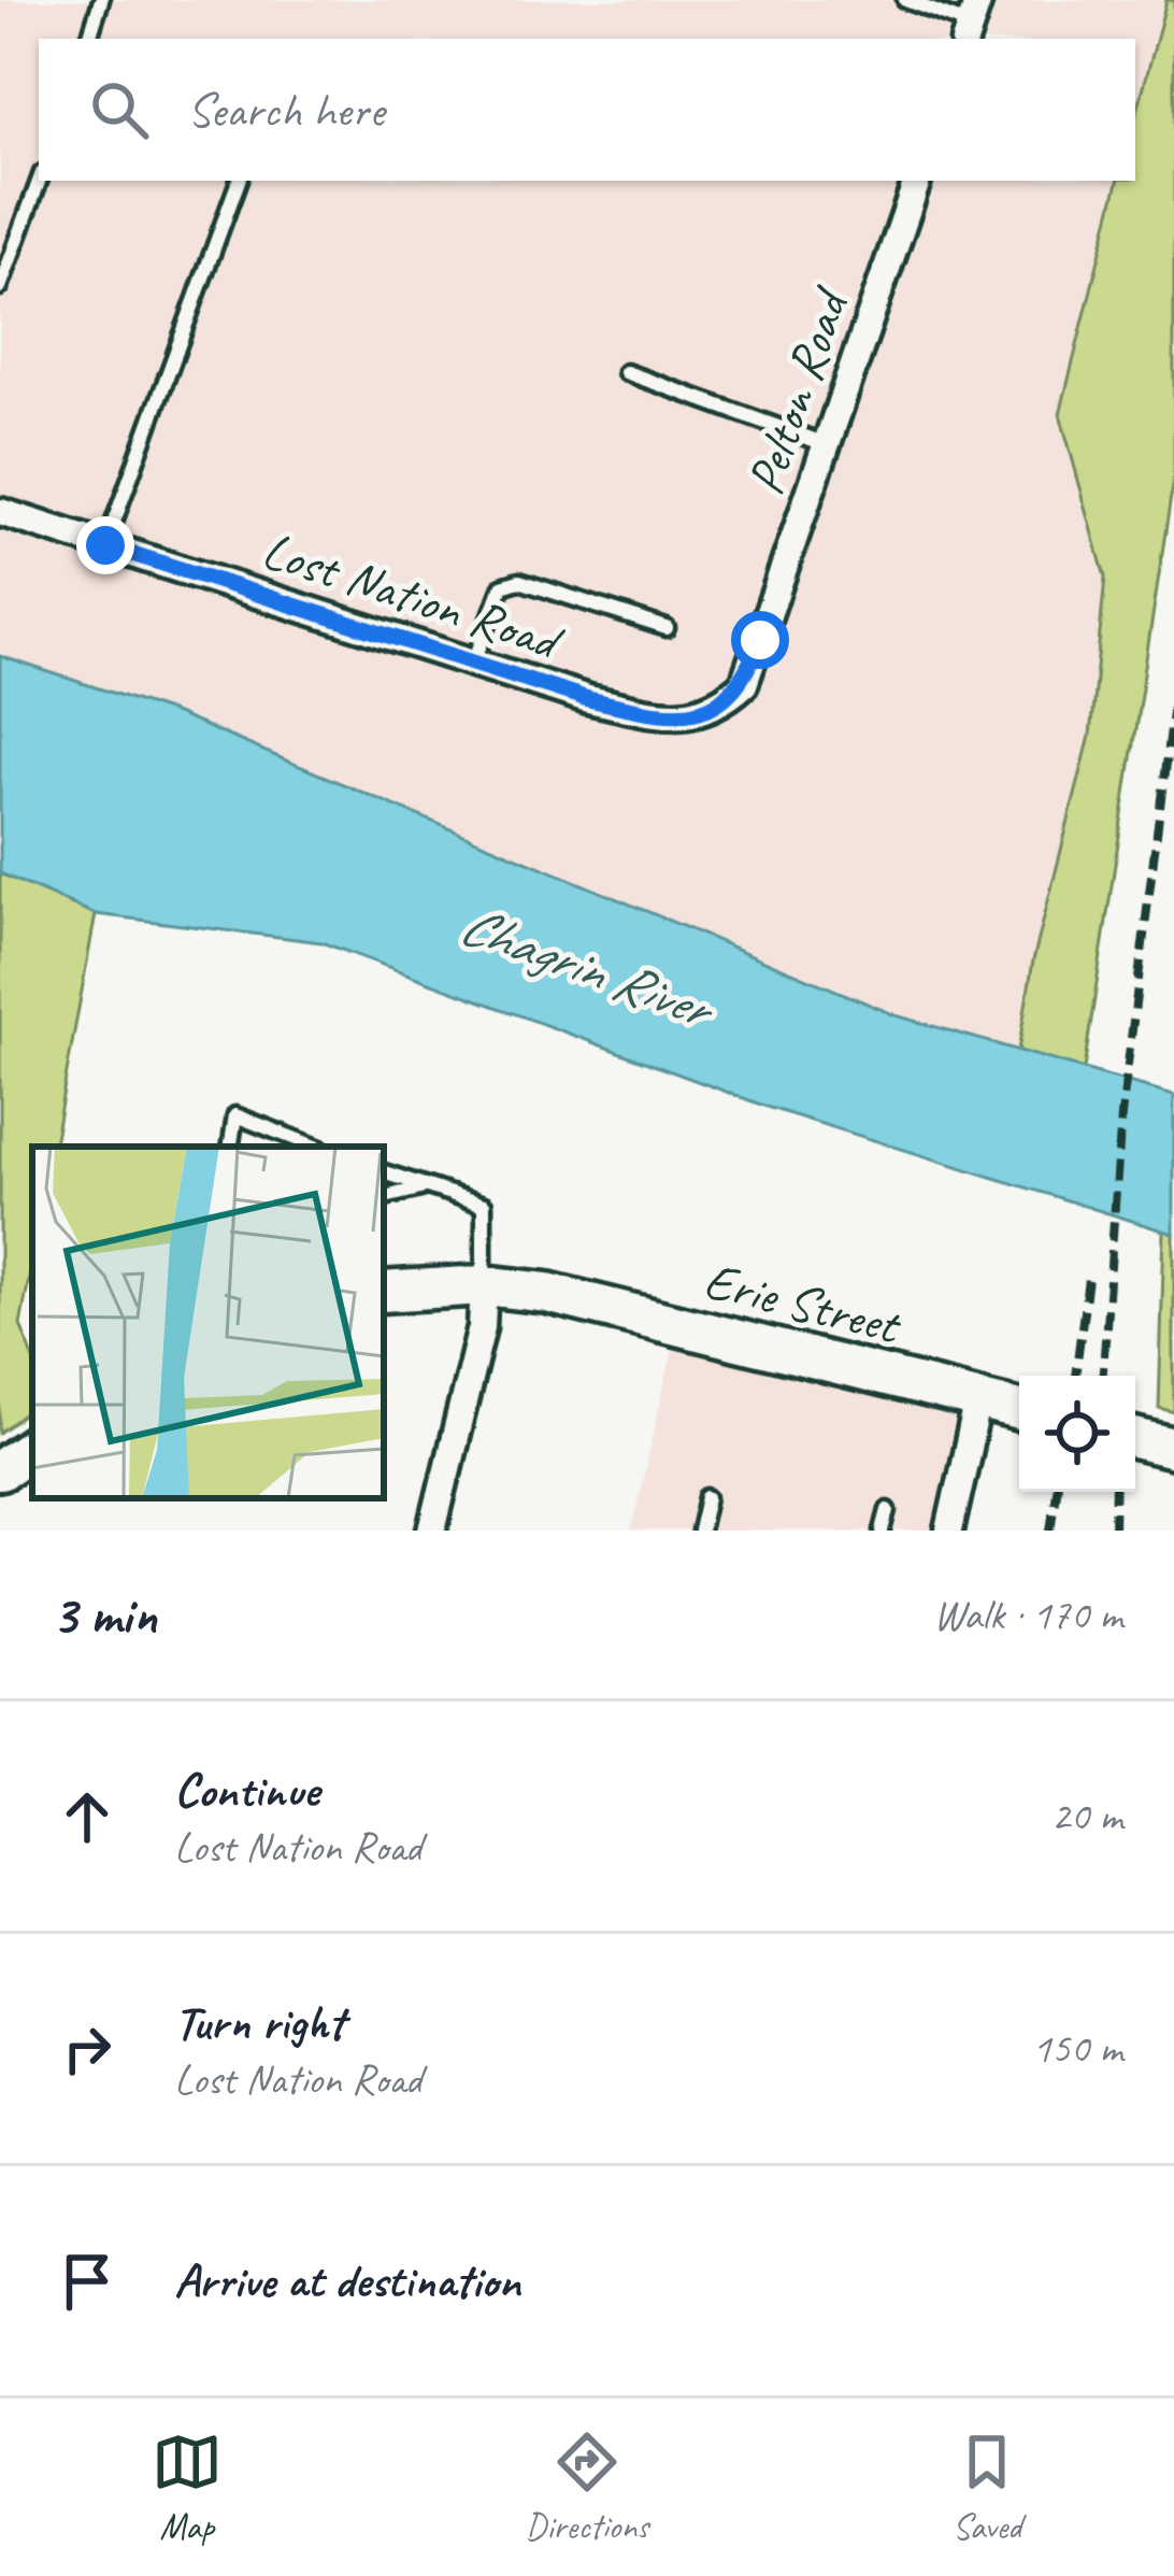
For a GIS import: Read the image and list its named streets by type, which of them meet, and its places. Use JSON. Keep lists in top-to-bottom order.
{
  "streets": {
    "street": ["Pelton Road", "Lost Nation Road", "Erie Street"]
  },
  "crossings": [
    ["Pelton Road", "Lost Nation Road"]
  ],
  "water": ["Chagrin River"],
  "page": {
    "search": "Search here",
    "heading": ["3 min", "Walk · 170 m"],
    "list": [
      ["Continue", "Lost Nation Road", "20 m"],
      ["Turn right", "Lost Nation Road", "150 m"],
      "Arrive at destination"
    ],
    "nav": ["Map", "Directions", "Saved"]
  }
}
